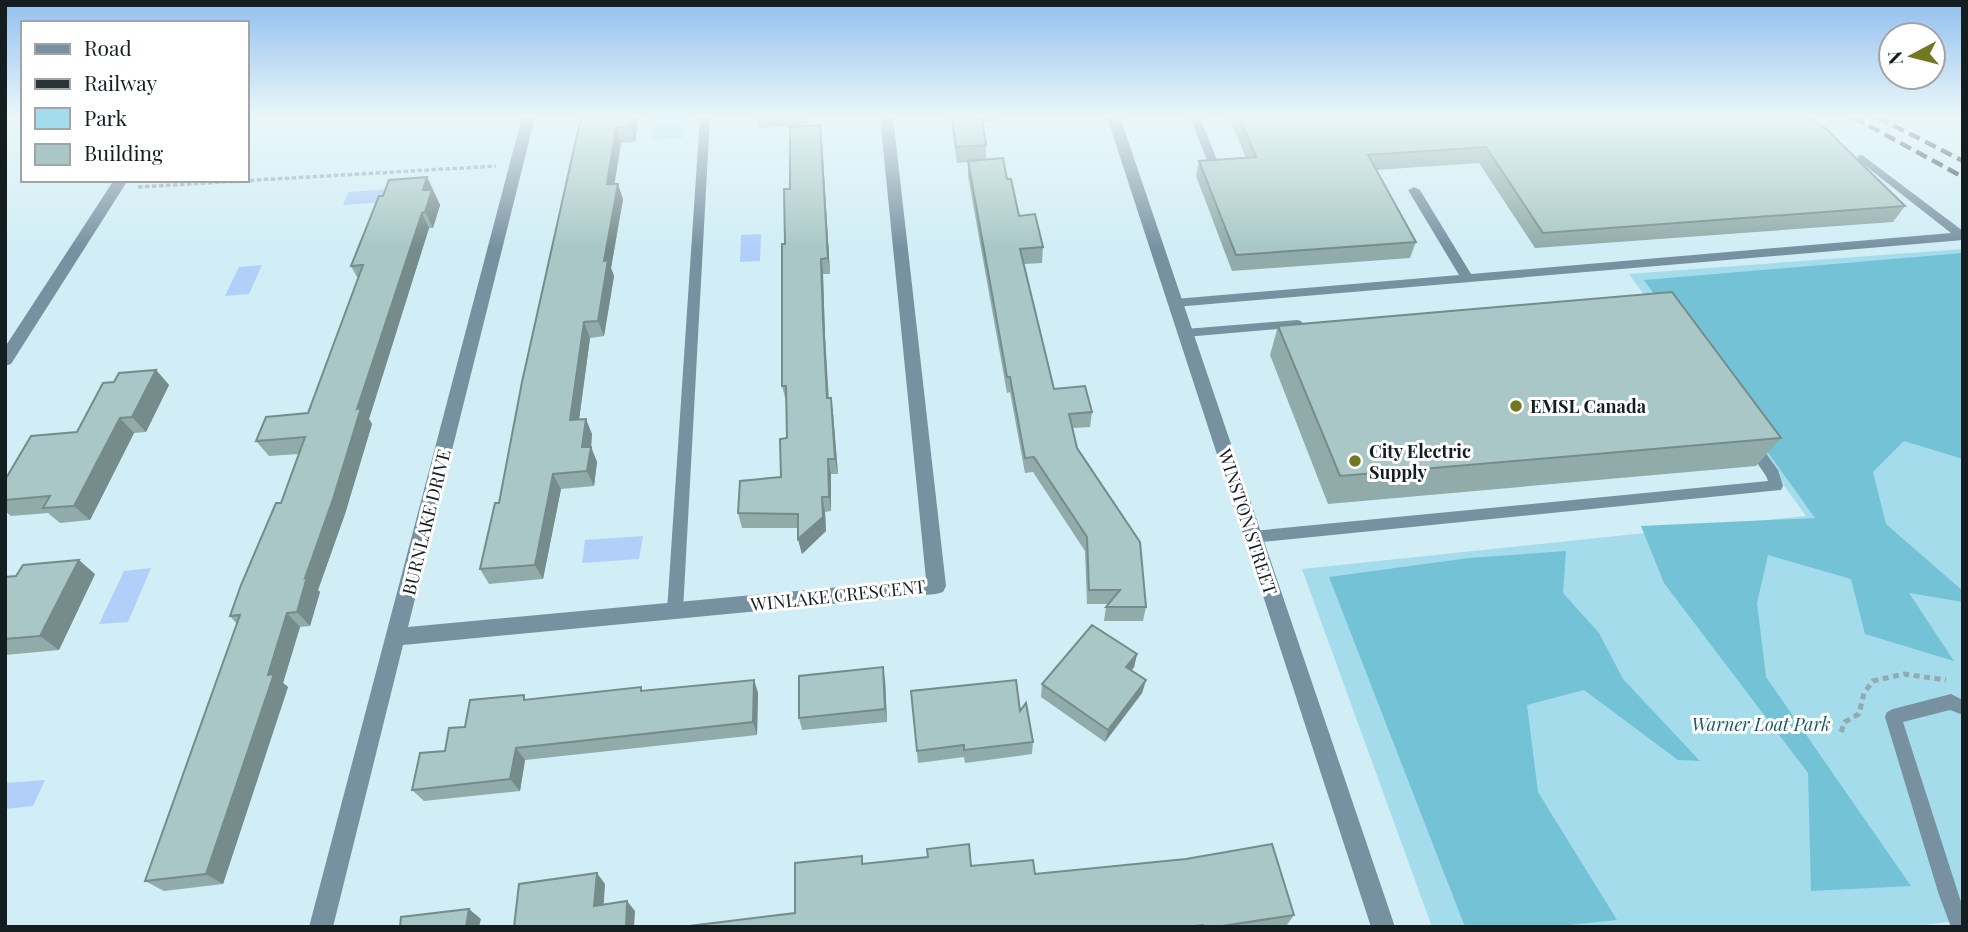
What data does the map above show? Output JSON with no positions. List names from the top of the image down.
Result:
{
  "streets": {
    "street": ["BURNLAKE DRIVE", "WINSTON STREET", "WINLAKE CRESCENT"]
  },
  "crossings": [
    ["BURNLAKE DRIVE", "WINLAKE CRESCENT"]
  ],
  "parks": ["Warner Loat Park"],
  "places": ["EMSL Canada", "City Electric Supply"],
  "legend": [
    "Road",
    "Railway",
    "Park",
    "Building"
  ],
  "north": "left"
}
